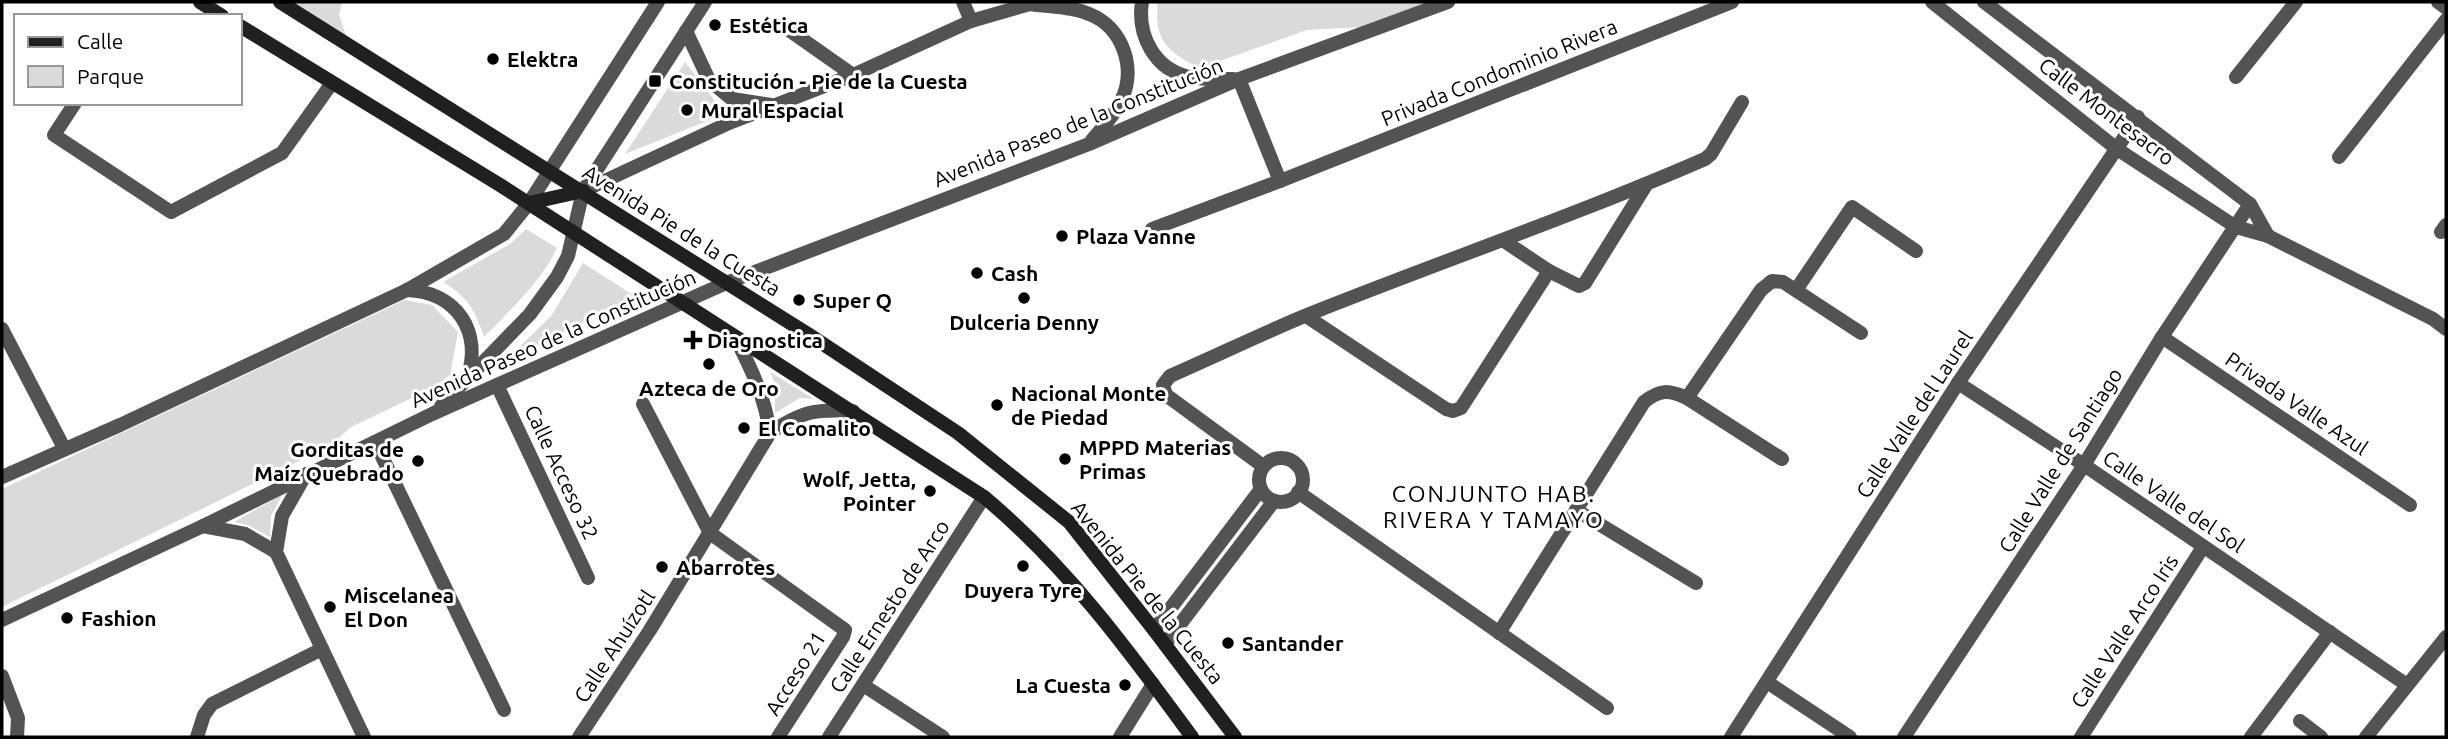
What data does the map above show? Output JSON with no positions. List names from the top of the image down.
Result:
{
  "streets": {
    "main road": ["Avenida Pie de la Cuesta"],
    "street": [
      "Privada Condominio Rivera",
      "Calle Montesacro",
      "Avenida Paseo de la Constitución",
      "Privada Valle Azul",
      "Calle Valle del Laurel",
      "Calle Valle de Santiago",
      "Calle Acceso 32",
      "Calle Valle del Sol",
      "Calle Ernesto de Arco",
      "Calle Valle Arco Iris",
      "Calle Ahuízotl",
      "Acceso 21"
    ]
  },
  "crossings": [
    ["Calle Montesacro", "Calle Valle del Laurel"],
    ["Calle Montesacro", "Calle Valle de Santiago"],
    ["Avenida Paseo de la Constitución", "Avenida Pie de la Cuesta"],
    ["Avenida Paseo de la Constitución", "Calle Acceso 32"],
    ["Privada Valle Azul", "Calle Valle de Santiago"],
    ["Calle Valle del Laurel", "Calle Valle del Sol"],
    ["Calle Valle de Santiago", "Calle Valle del Sol"],
    ["Calle Valle del Sol", "Calle Valle Arco Iris"],
    ["Calle Ahuízotl", "Acceso 21"]
  ],
  "districts": ["CONJUNTO HAB. RIVERA Y TAMAYO"],
  "places": {
    "other": [
      "Estética",
      "Elektra",
      "Mural Espacial",
      "Plaza Vanne",
      "Cash",
      "Dulceria Denny",
      "Super Q",
      "Azteca de Oro",
      "Nacional Monte de Piedad",
      "El Comalito",
      "MPPD Materias Primas",
      "Gorditas de Maíz Quebrado",
      "Wolf, Jetta, Pointer",
      "Duyera Tyre",
      "Abarrotes",
      "Miscelanea El Don",
      "Fashion",
      "Santander",
      "La Cuesta"
    ],
    "transit": ["Constitución - Pie de la Cuesta"],
    "health": ["Diagnostica"]
  },
  "legend": ["Calle", "Parque"]
}
